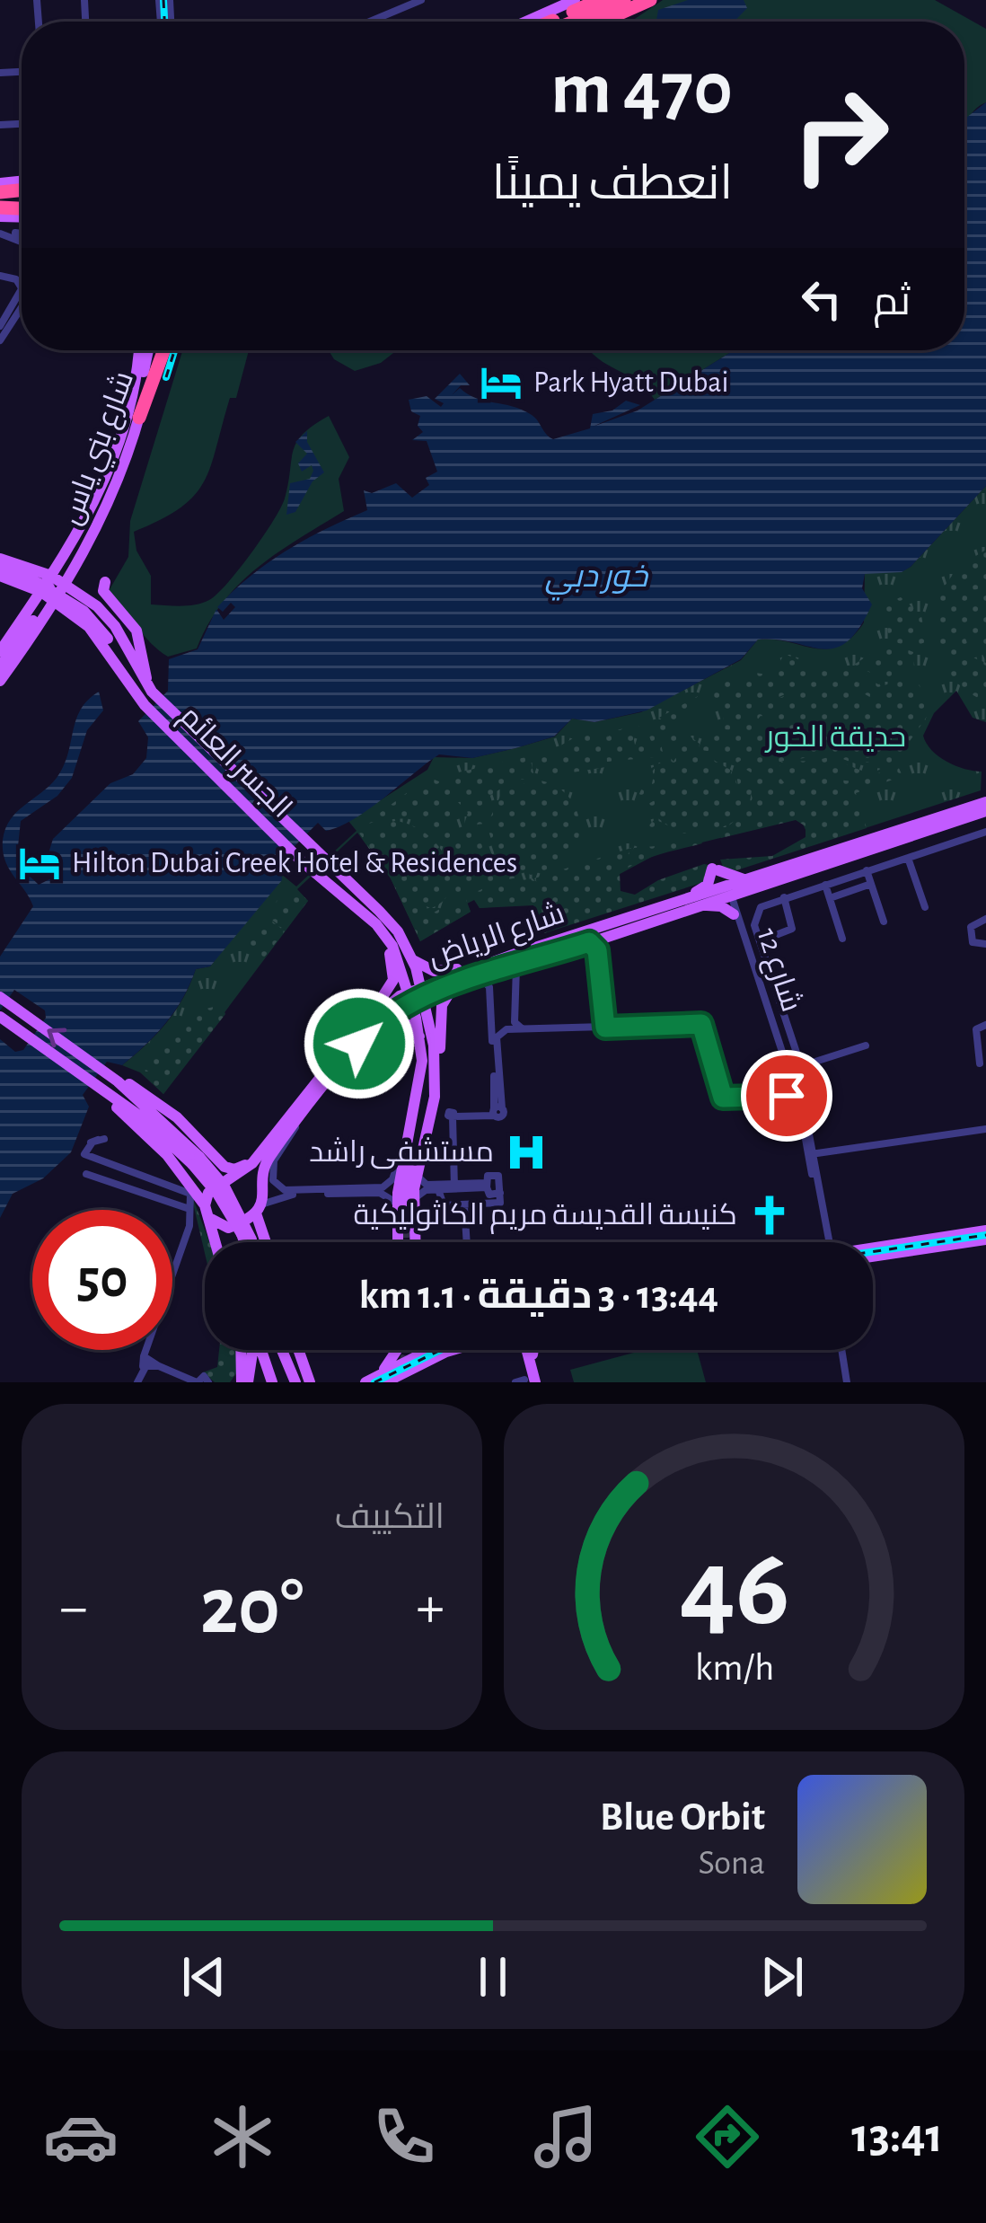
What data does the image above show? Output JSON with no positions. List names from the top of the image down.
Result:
{
  "streets": {
    "main road": ["شارع بني ياس", "الجسر العائم", "شارع الرياض"],
    "street": ["شارع 12"]
  },
  "crossings": [
    ["شارع بني ياس", "الجسر العائم"],
    ["الجسر العائم", "شارع الرياض"],
    ["شارع الرياض", "شارع 12"]
  ],
  "water": ["خور دبي"],
  "parks": ["حديقة الخور"],
  "places": {
    "hotel": ["Park Hyatt Dubai", "Hilton Dubai Creek Hotel & Residences"],
    "hospital": ["مستشفى راشد"],
    "church": ["كنيسة القديسة مريم الكاثوليكية"]
  },
  "page": {
    "turn": ["470 m", "انعطف يمينًا"],
    "then": "ثم",
    "limit": "50",
    "trip": "13:44 · 3 دقيقة · 1.1 km",
    "tile": "التكييف",
    "heat": ["−", "20°", "+"],
    "song": ["Blue Orbit", "Sona"],
    "tabs": "13:41",
    "gauge": ["46", "km/h"]
  }
}
